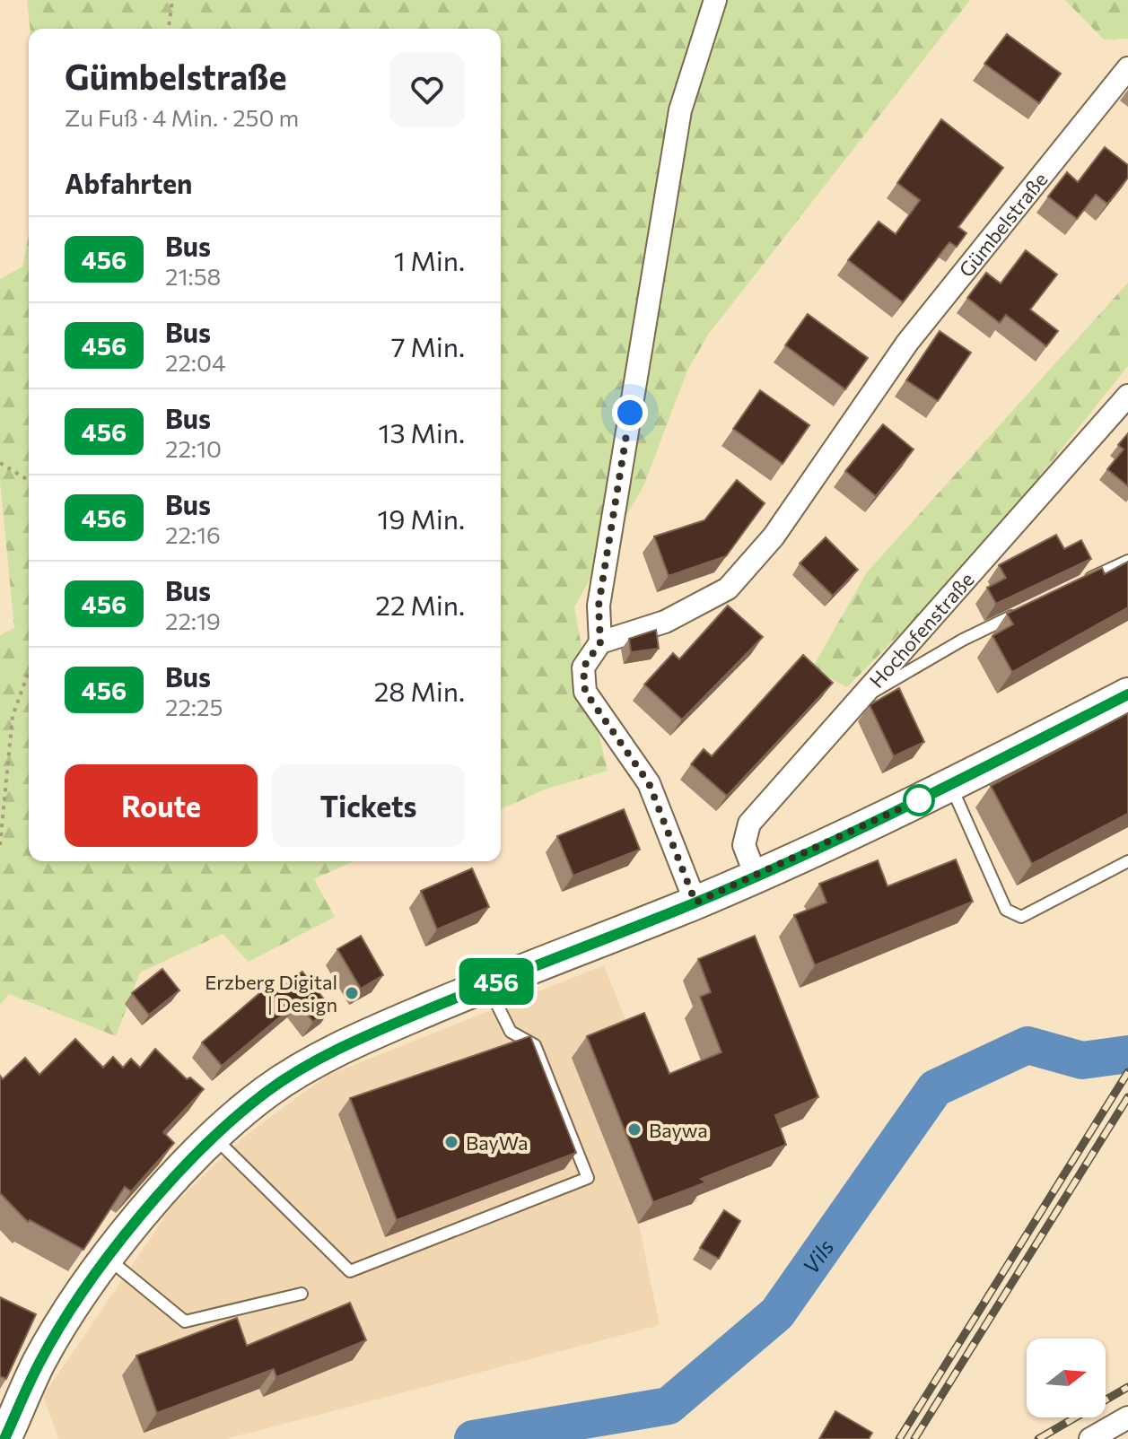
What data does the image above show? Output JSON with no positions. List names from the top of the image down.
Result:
{
  "streets": {
    "street": ["Gümbelstraße", "Hochofenstraße"]
  },
  "water": ["Vils"],
  "places": ["Erzberg Digital | Design", "Baywa", "BayWa"],
  "lines": ["bus line 456"],
  "north": "right",
  "page": {
    "on_map": "456",
    "heading": [
      ["Gümbelstraße", "Zu Fuß · 4 Min. · 250 m"],
      "Abfahrten"
    ],
    "list": [
      {
        "mark": "456",
        "name": "Bus",
        "note": "21:58",
        "value": "1 Min."
      },
      {
        "mark": "456",
        "name": "Bus",
        "note": "22:04",
        "value": "7 Min."
      },
      {
        "mark": "456",
        "name": "Bus",
        "note": "22:10",
        "value": "13 Min."
      },
      {
        "mark": "456",
        "name": "Bus",
        "note": "22:16",
        "value": "19 Min."
      },
      {
        "mark": "456",
        "name": "Bus",
        "note": "22:19",
        "value": "22 Min."
      },
      {
        "mark": "456",
        "name": "Bus",
        "note": "22:25",
        "value": "28 Min."
      }
    ],
    "buttons": ["Route", "Tickets"]
  }
}
